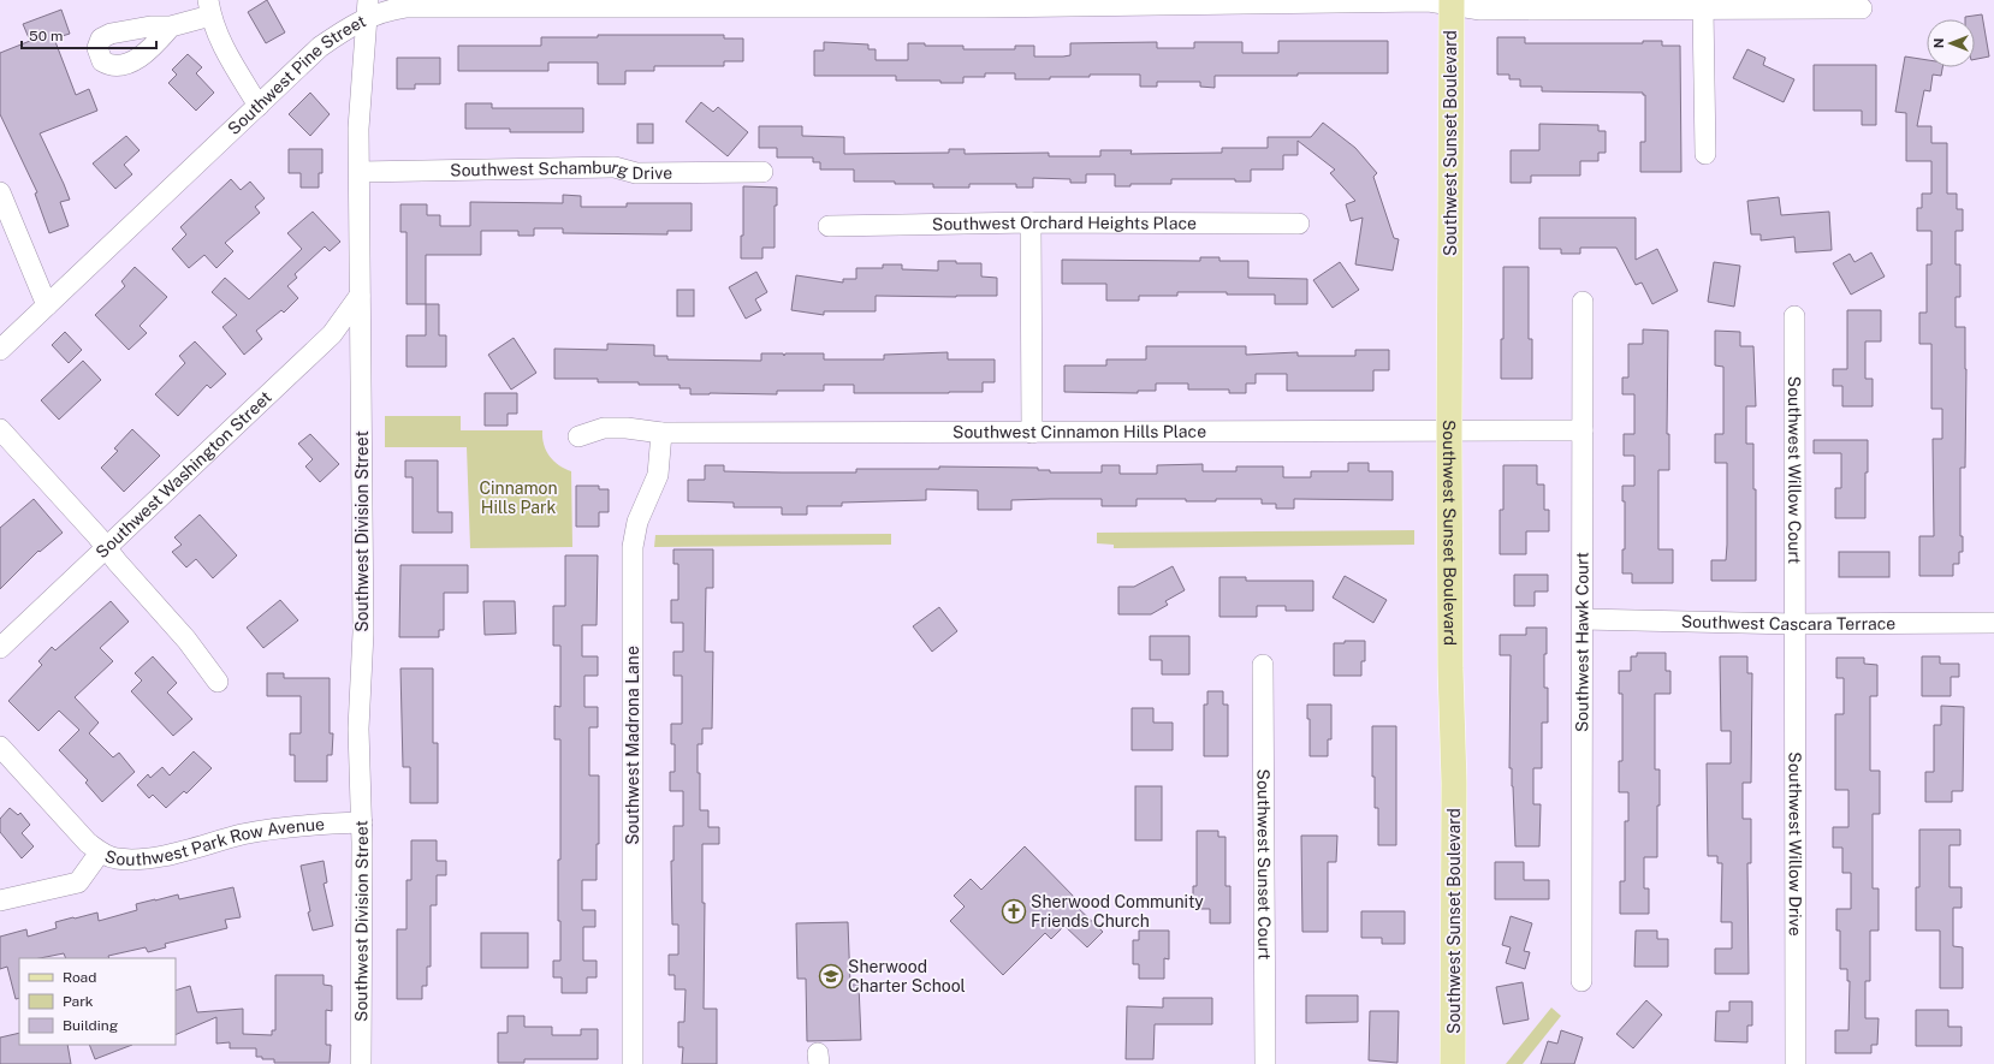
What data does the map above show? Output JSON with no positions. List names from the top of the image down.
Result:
{
  "streets": {
    "main road": ["Southwest Sunset Boulevard"],
    "street": [
      "Southwest Pine Street",
      "Southwest Schamburg Drive",
      "Southwest Orchard Heights Place",
      "Southwest Cinnamon Hills Place",
      "Southwest Willow Court",
      "Southwest Washington Street",
      "Southwest Division Street",
      "Southwest Cascara Terrace",
      "Southwest Hawk Court",
      "Southwest Madrona Lane",
      "Southwest Park Row Avenue",
      "Southwest Willow Drive",
      "Southwest Sunset Court"
    ]
  },
  "crossings": [
    ["Southwest Pine Street", "Southwest Sunset Boulevard"],
    ["Southwest Pine Street", "Southwest Division Street"],
    ["Southwest Sunset Boulevard", "Southwest Cinnamon Hills Place"],
    ["Southwest Schamburg Drive", "Southwest Division Street"],
    ["Southwest Cinnamon Hills Place", "Southwest Hawk Court"],
    ["Southwest Cinnamon Hills Place", "Southwest Madrona Lane"],
    ["Southwest Willow Court", "Southwest Cascara Terrace"],
    ["Southwest Willow Court", "Southwest Willow Drive"],
    ["Southwest Washington Street", "Southwest Division Street"],
    ["Southwest Division Street", "Southwest Park Row Avenue"],
    ["Southwest Cascara Terrace", "Southwest Hawk Court"],
    ["Southwest Cascara Terrace", "Southwest Willow Drive"]
  ],
  "parks": ["Cinnamon Hills Park"],
  "places": {
    "church": ["Sherwood Community Friends Church"],
    "school or university": ["Sherwood Charter School"]
  },
  "legend": ["Road", "Park", "Building"],
  "scale_bar": "50 m",
  "north": "left"
}
